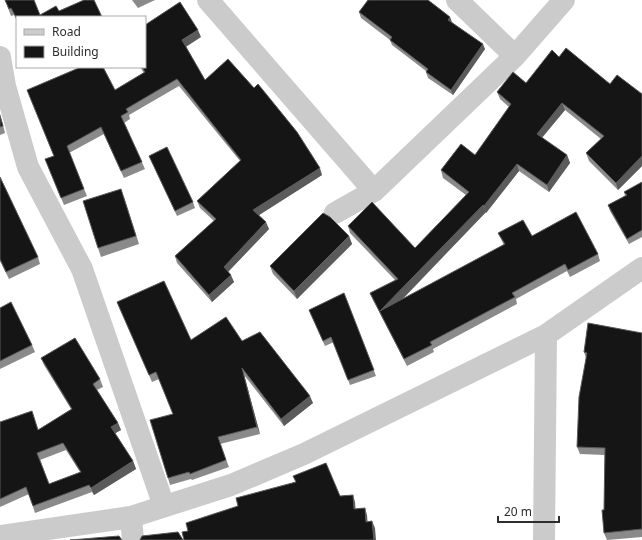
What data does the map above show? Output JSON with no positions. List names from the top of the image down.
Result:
{
  "legend": ["Road", "Building"],
  "scale_bar": "20 m"
}
